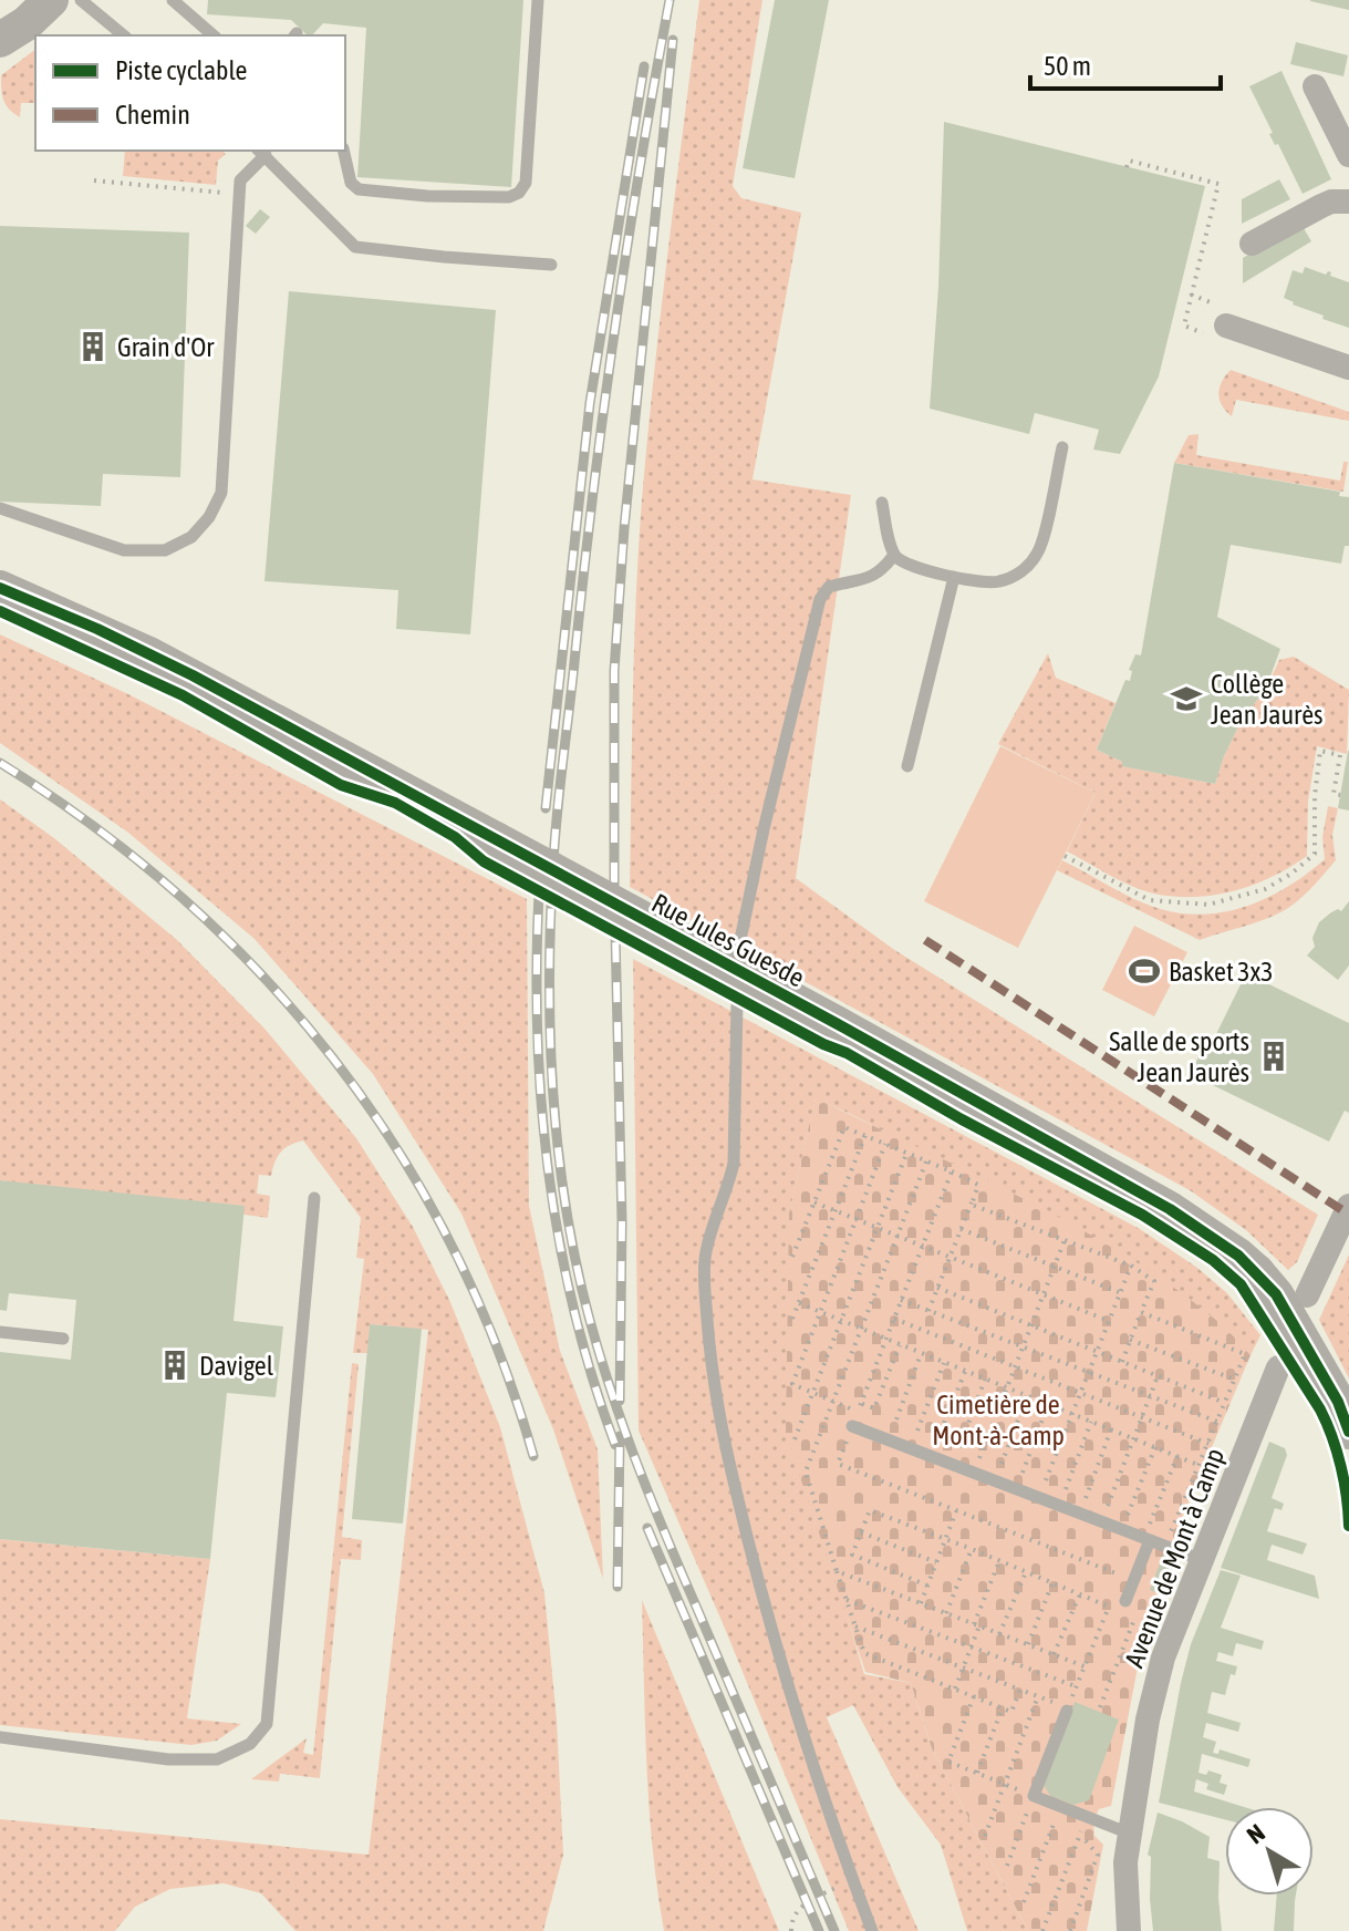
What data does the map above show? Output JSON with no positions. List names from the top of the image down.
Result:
{
  "streets": {
    "street": ["Rue Jules Guesde", "Avenue de Mont à Camp"]
  },
  "parks": ["Cimetière de Mont-à-Camp"],
  "places": {
    "building": ["Grain d'Or", "Salle de sports Jean Jaurès", "Davigel"],
    "school or university": ["Collège Jean Jaurès"],
    "sports": ["Basket 3x3"]
  },
  "legend": ["Piste cyclable", "Chemin"],
  "scale_bar": "50 m",
  "north": "top left"
}
